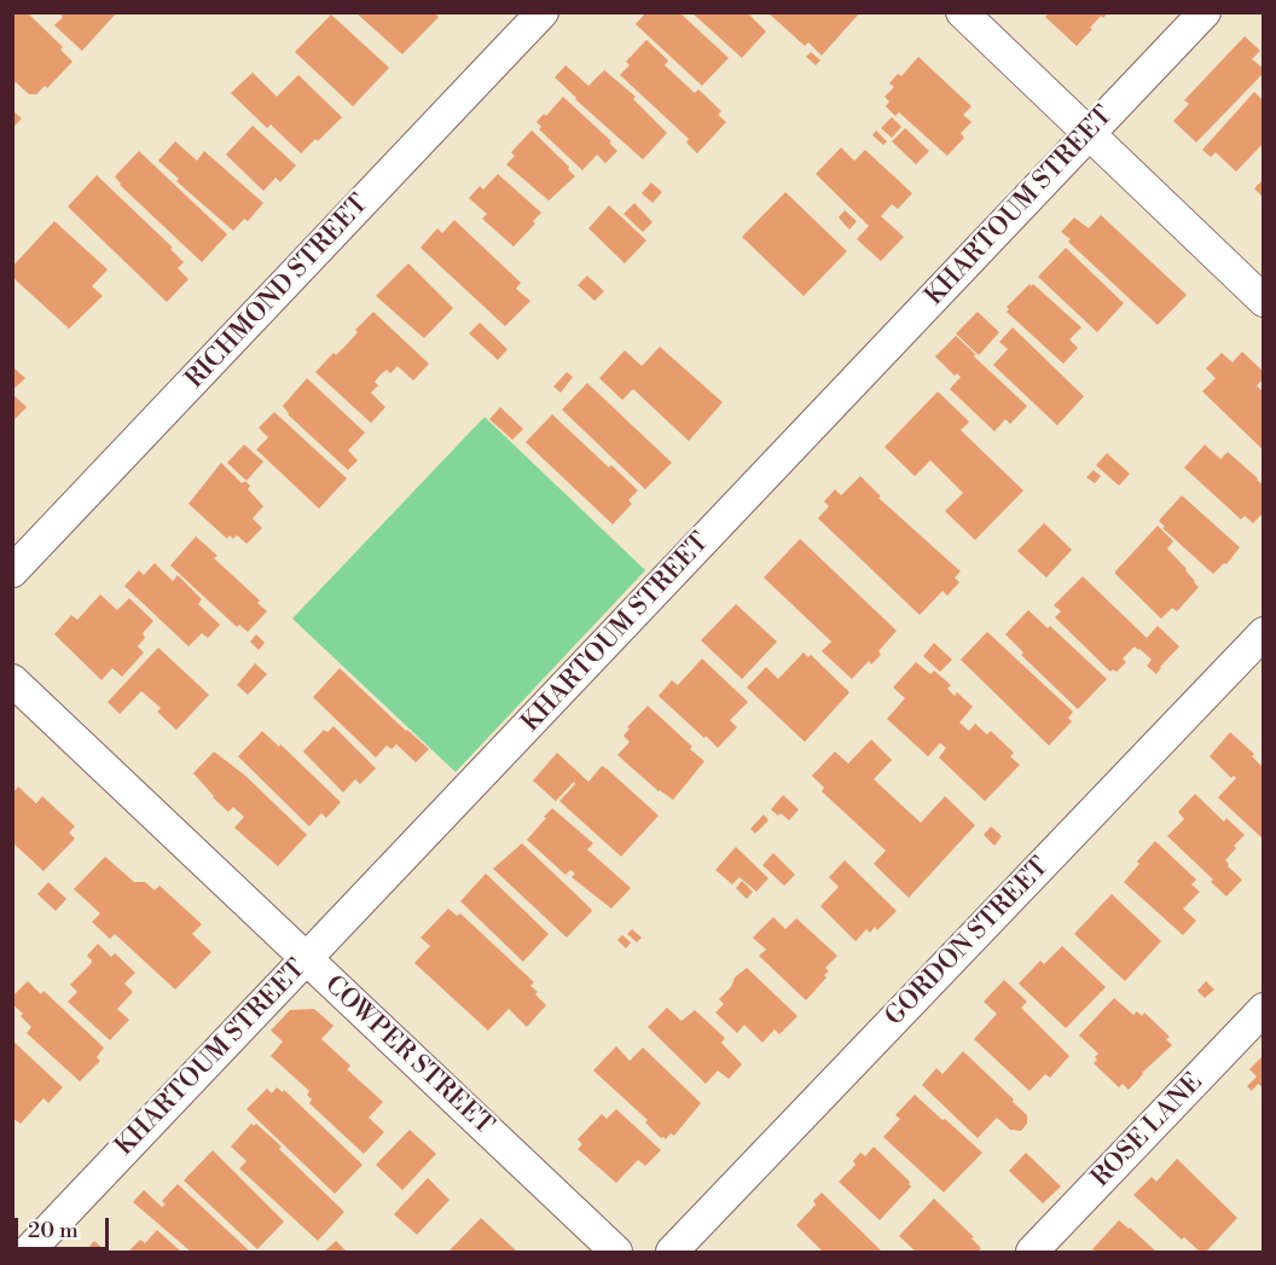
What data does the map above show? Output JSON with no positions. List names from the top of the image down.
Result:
{
  "streets": {
    "street": [
      "KHARTOUM STREET",
      "RICHMOND STREET",
      "GORDON STREET",
      "COWPER STREET",
      "ROSE LANE"
    ]
  },
  "crossings": [
    ["KHARTOUM STREET", "COWPER STREET"]
  ],
  "scale_bar": "20 m"
}
